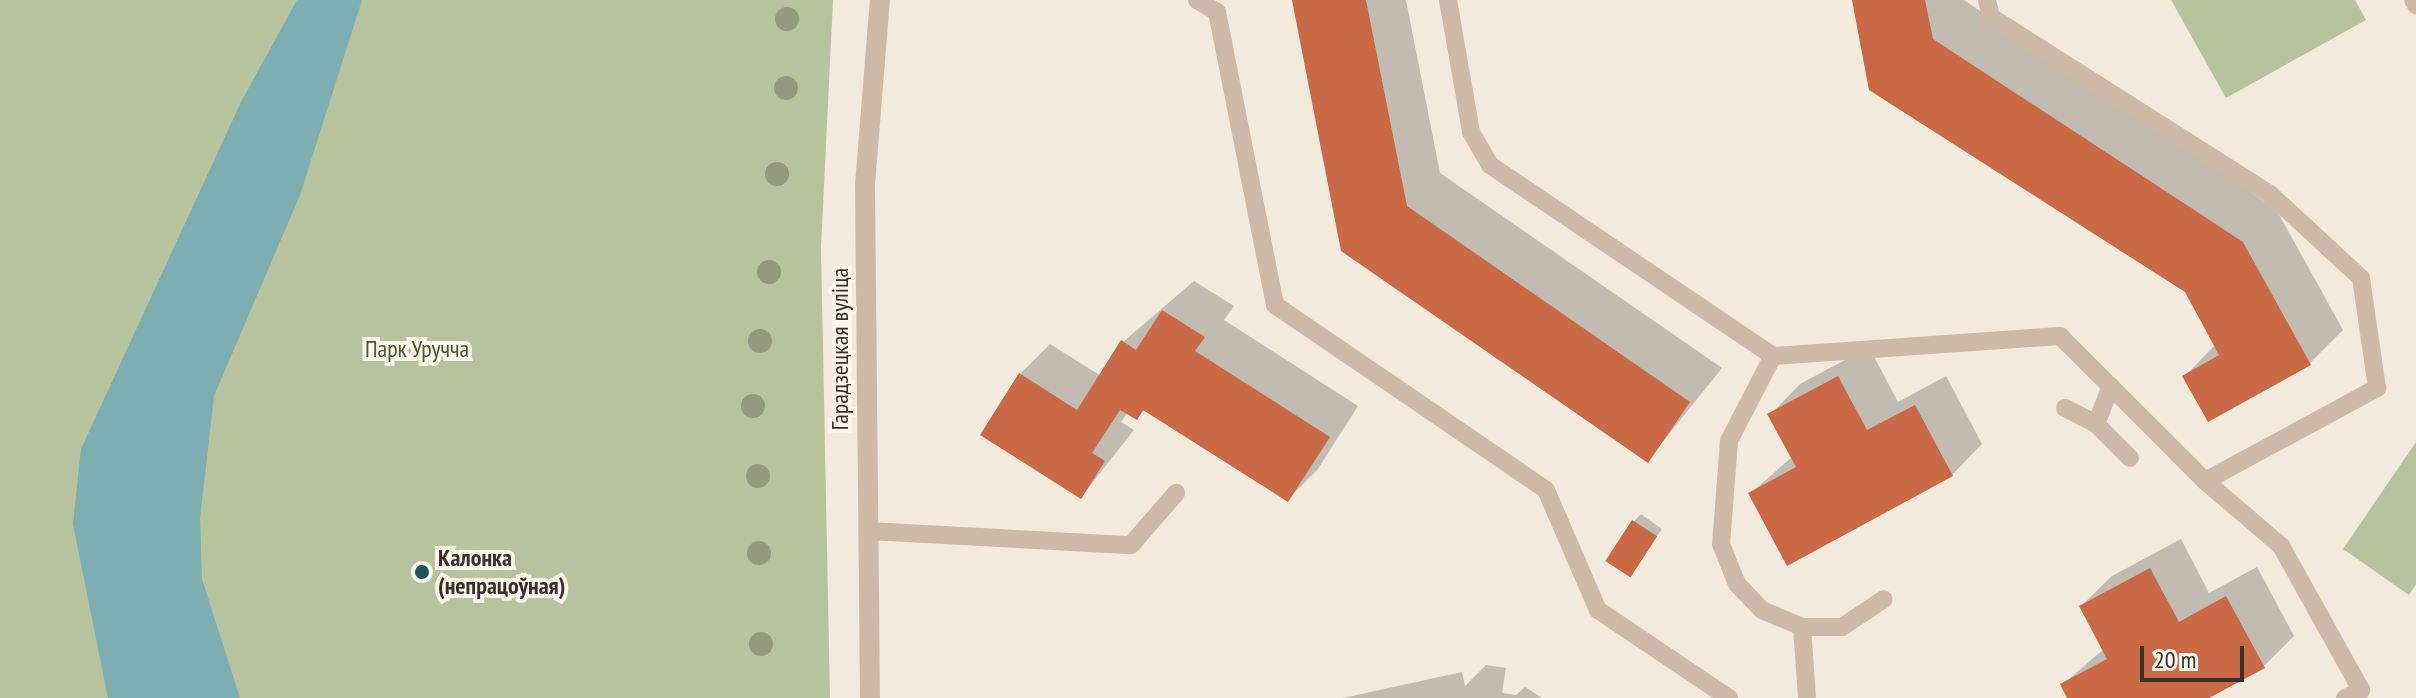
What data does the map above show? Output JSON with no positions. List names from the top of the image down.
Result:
{
  "streets": {
    "street": ["Гарадзецкая вуліца"]
  },
  "parks": ["Парк Уручча"],
  "places": ["Калонка (непрацоўная)"],
  "scale_bar": "20 m"
}
